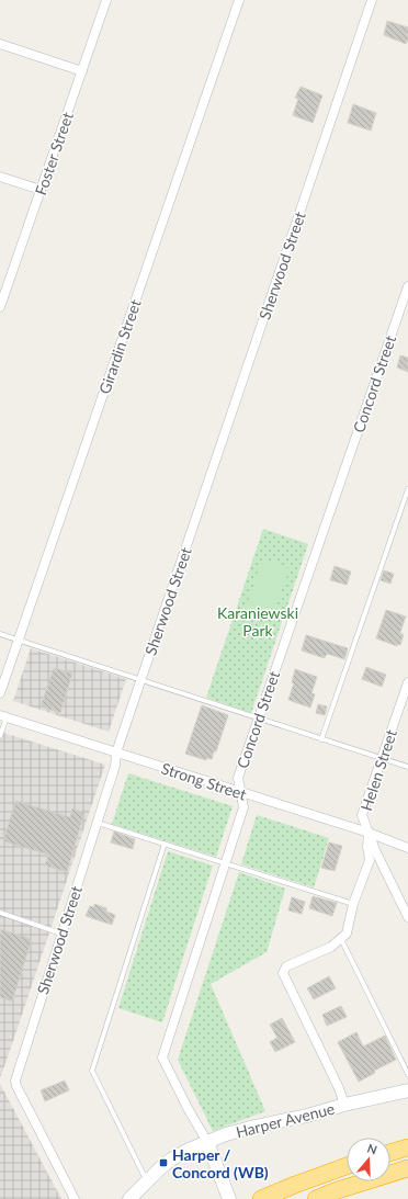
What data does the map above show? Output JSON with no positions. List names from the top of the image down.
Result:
{
  "streets": {
    "street": [
      "Foster Street",
      "Sherwood Street",
      "Girardin Street",
      "Concord Street",
      "Helen Street",
      "Strong Street",
      "Harper Avenue"
    ]
  },
  "crossings": [
    ["Sherwood Street", "Strong Street"],
    ["Concord Street", "Strong Street"],
    ["Concord Street", "Harper Avenue"],
    ["Helen Street", "Strong Street"]
  ],
  "parks": ["Karaniewski Park"],
  "places": {
    "transit": ["Harper / Concord (WB)"]
  },
  "north": "top"
}
